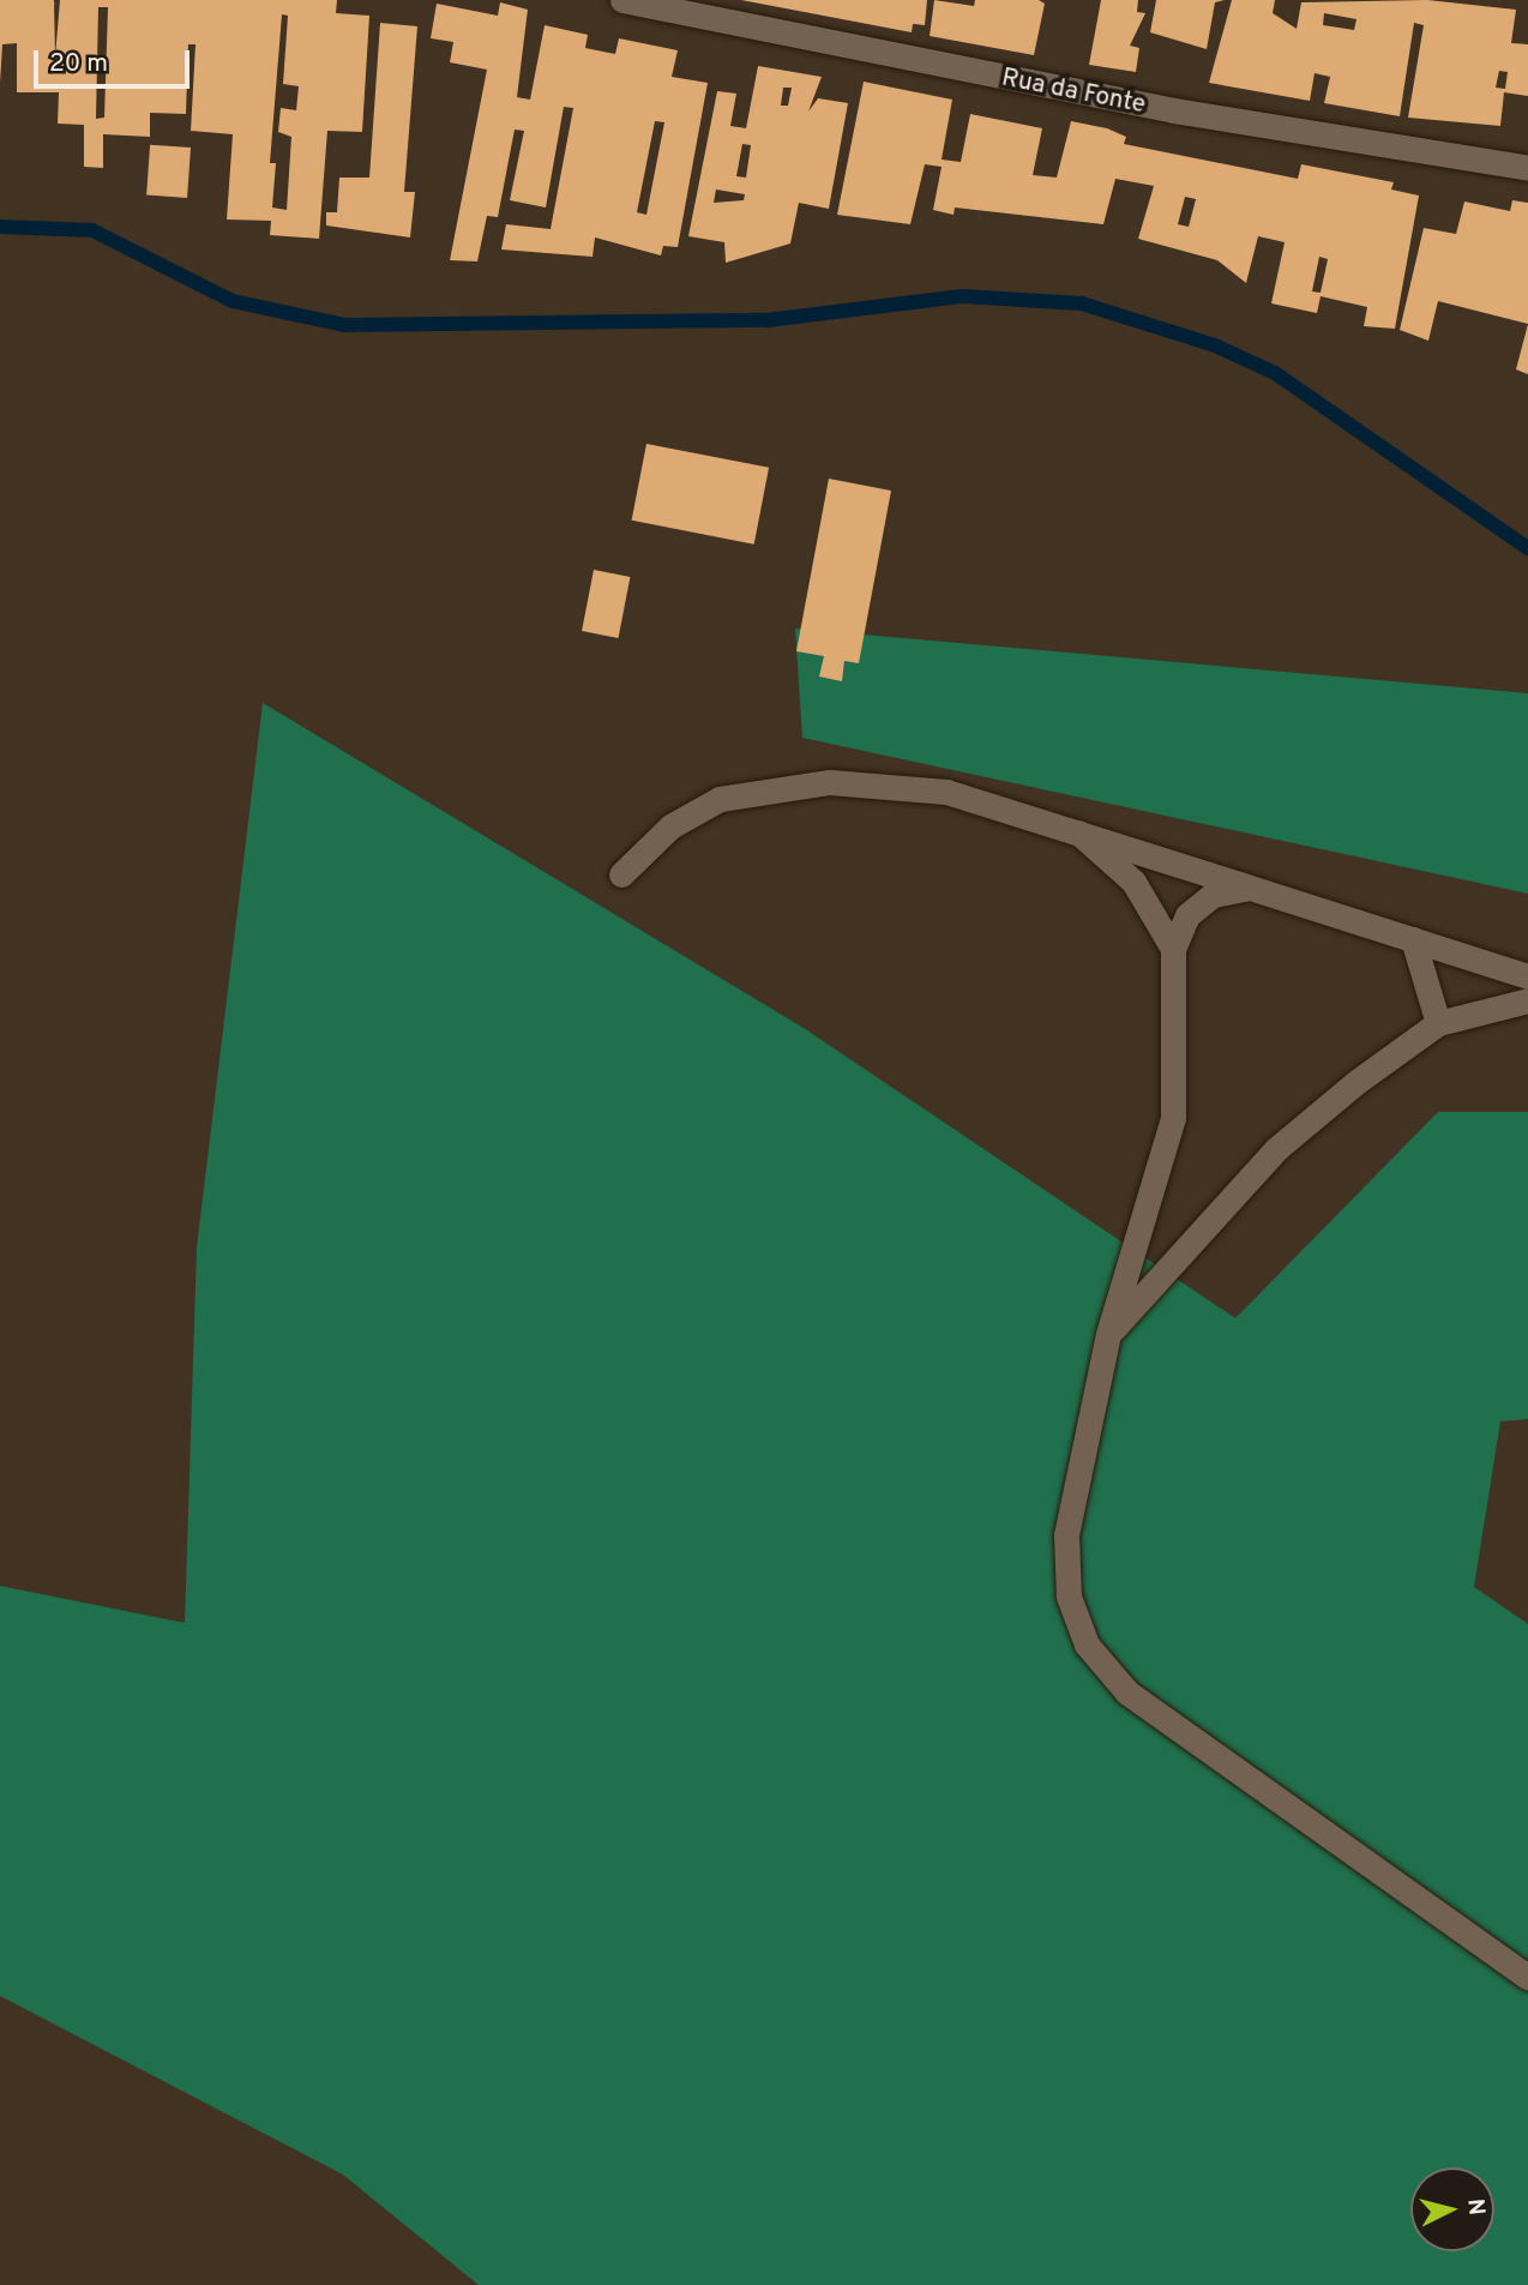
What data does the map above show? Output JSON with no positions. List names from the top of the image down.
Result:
{
  "streets": {
    "street": ["Rua da Fonte"]
  },
  "scale_bar": "20 m",
  "north": "right"
}
